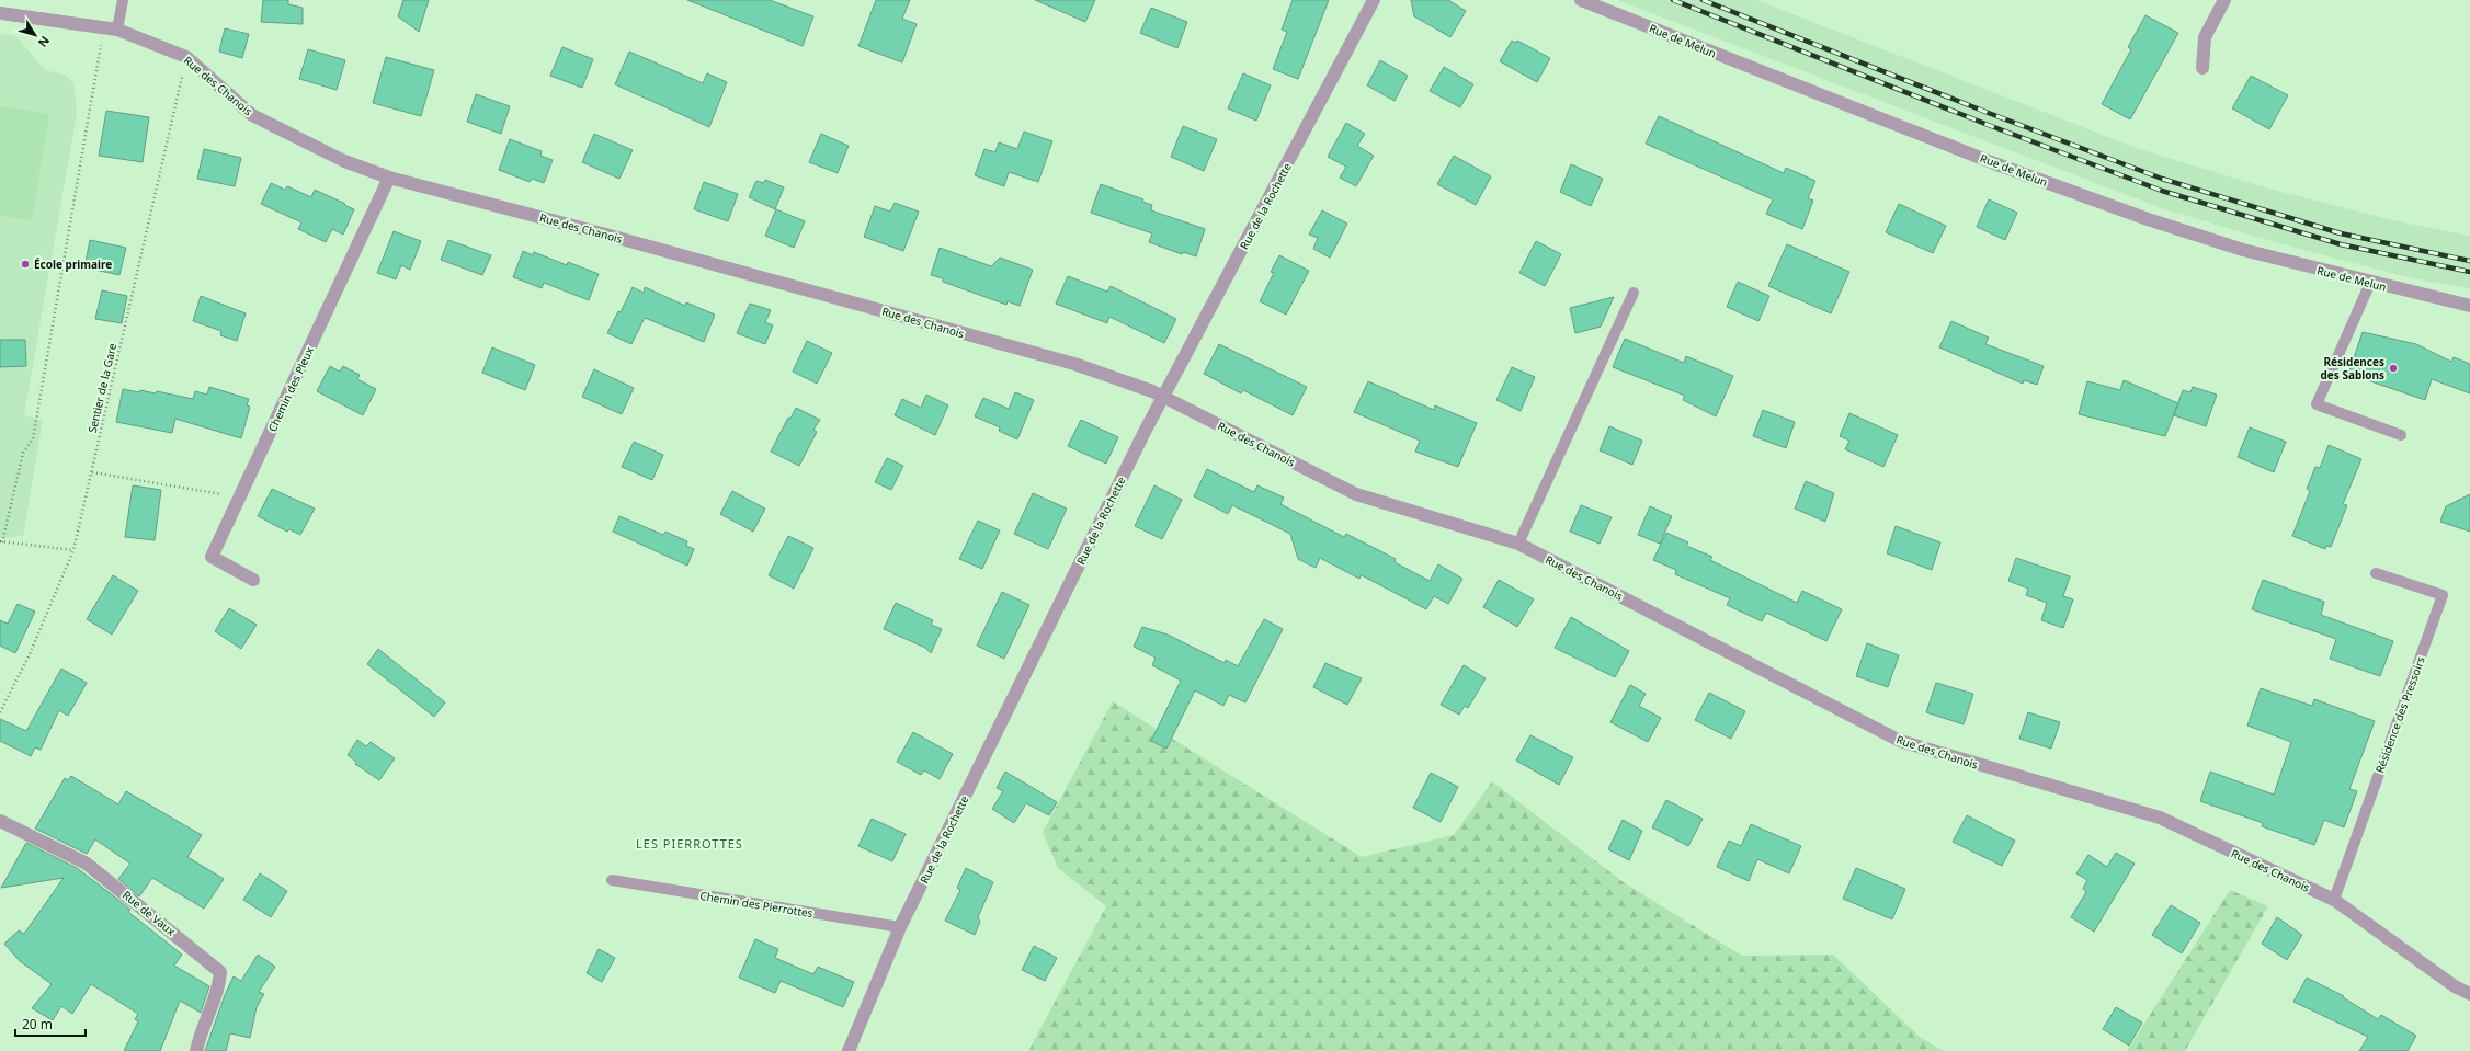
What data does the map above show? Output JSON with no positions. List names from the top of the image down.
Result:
{
  "streets": {
    "street": [
      "Rue de Melun",
      "Rue des Chanois",
      "Rue de la Rochette",
      "Chemin des Pleux",
      "Rue de Vaux"
    ],
    "lane": ["Résidence des Pressoirs", "Chemin des Pierrottes"],
    "path": ["Sentier de la Gare"]
  },
  "crossings": [
    ["Rue des Chanois", "Rue de la Rochette"],
    ["Rue des Chanois", "Sentier de la Gare"],
    ["Rue des Chanois", "Chemin des Pleux"],
    ["Rue des Chanois", "Résidence des Pressoirs"],
    ["Rue de la Rochette", "Chemin des Pierrottes"]
  ],
  "districts": ["LES PIERROTTES"],
  "places": ["École primaire", "Résidences des Sablons"],
  "scale_bar": "20 m",
  "north": "bottom right"
}
